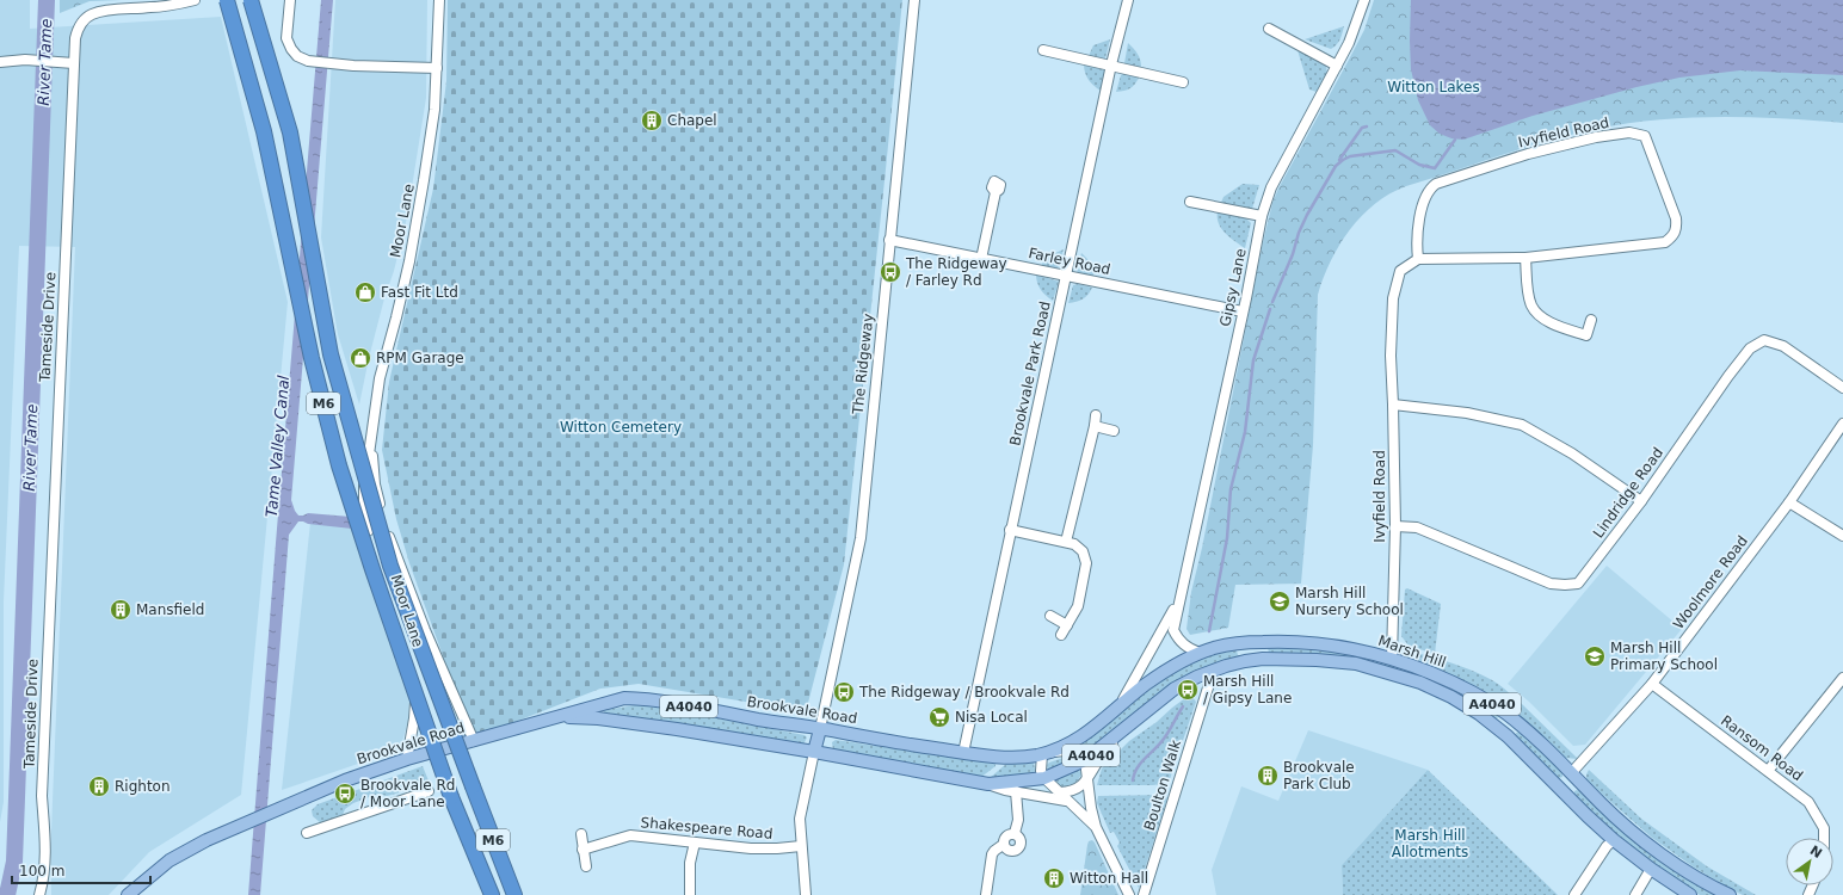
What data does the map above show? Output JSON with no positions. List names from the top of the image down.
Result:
{
  "streets": {
    "highway": ["M6"],
    "main road": ["Marsh Hill", "A4040", "Brookvale Road"],
    "street": [
      "Ivyfield Road",
      "Moor Lane",
      "Farley Road",
      "Gipsy Lane",
      "Tameside Drive",
      "The Ridgeway",
      "Brookvale Park Road",
      "Lindridge Road",
      "Woolmore Road",
      "Ransom Road",
      "Boulton Walk",
      "Shakespeare Road"
    ]
  },
  "crossings": [
    ["Ivyfield Road", "Lindridge Road"],
    ["Ivyfield Road", "Marsh Hill"],
    ["Moor Lane", "Brookvale Road"],
    ["Farley Road", "Gipsy Lane"],
    ["Farley Road", "The Ridgeway"],
    ["Farley Road", "Brookvale Park Road"],
    ["Gipsy Lane", "Marsh Hill"],
    ["The Ridgeway", "Brookvale Road"],
    ["Brookvale Park Road", "Brookvale Road"],
    ["Woolmore Road", "Marsh Hill"],
    ["Woolmore Road", "Ransom Road"],
    ["Marsh Hill", "Brookvale Road"]
  ],
  "water": ["River Tame", "Tame Valley Canal"],
  "parks": ["Witton Lakes", "Witton Cemetery", "Marsh Hill Allotments"],
  "places": {
    "building": [
      "Chapel",
      "Mansfield",
      "Brookvale Park Club",
      "Righton",
      "Witton Hall"
    ],
    "bus stop": [
      "The Ridgeway / Farley Rd",
      "Marsh Hill / Gipsy Lane",
      "The Ridgeway / Brookvale Rd",
      "Brookvale Rd / Moor Lane"
    ],
    "shop": ["Fast Fit Ltd", "RPM Garage"],
    "school or university": ["Marsh Hill Nursery School", "Marsh Hill Primary School"],
    "supermarket": ["Nisa Local"]
  },
  "scale_bar": "100 m",
  "north": "top right"
}
